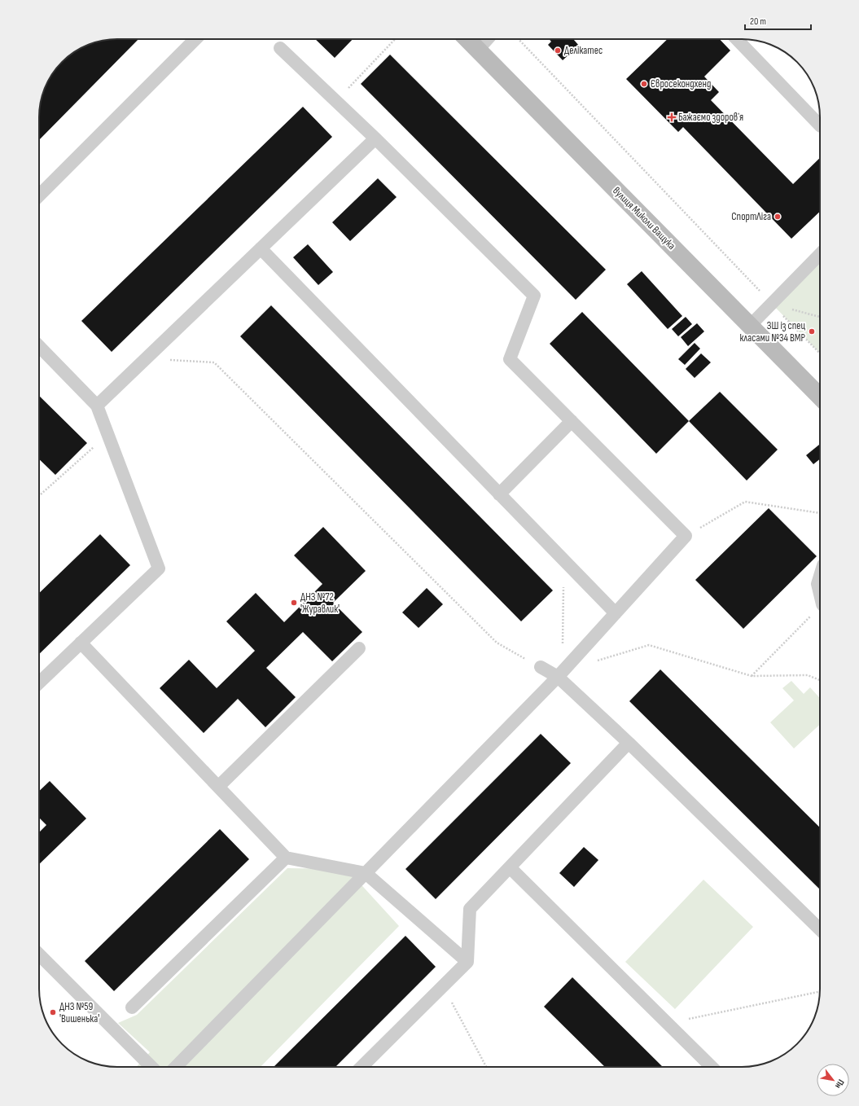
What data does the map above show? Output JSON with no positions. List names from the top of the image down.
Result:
{
  "streets": {
    "street": ["вулиця Миколи Ващука"]
  },
  "places": {
    "other": [
      "Делікатес",
      "Євросекондхенд",
      "СпортЛіга",
      "ЗШ із спец класами №34 ВМР",
      "ДНЗ №72 'Журавлик'",
      "ДНЗ №59 'Вишенька'"
    ],
    "health": ["Бажаємо здоровʼя"]
  },
  "scale_bar": "20 m",
  "north": "bottom right"
}
